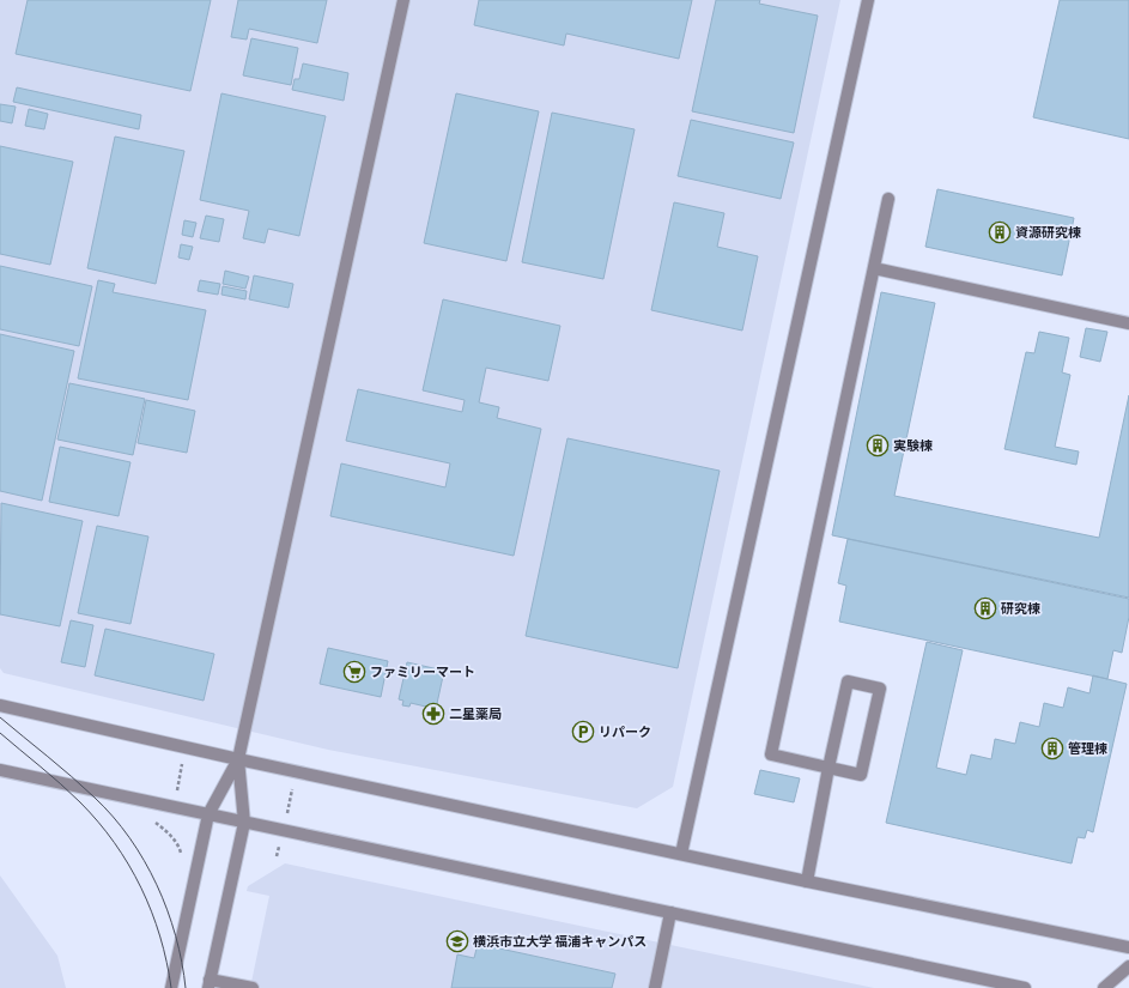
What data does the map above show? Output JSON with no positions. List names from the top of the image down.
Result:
{
  "places": {
    "building": [
      "資源研究棟",
      "実験棟",
      "研究棟",
      "管理棟"
    ],
    "supermarket": ["ファミリーマート"],
    "pharmacy": ["二星薬局"],
    "parking": ["リパーク"],
    "school or university": ["横浜市立大学 福浦キャンパス"]
  }
}
